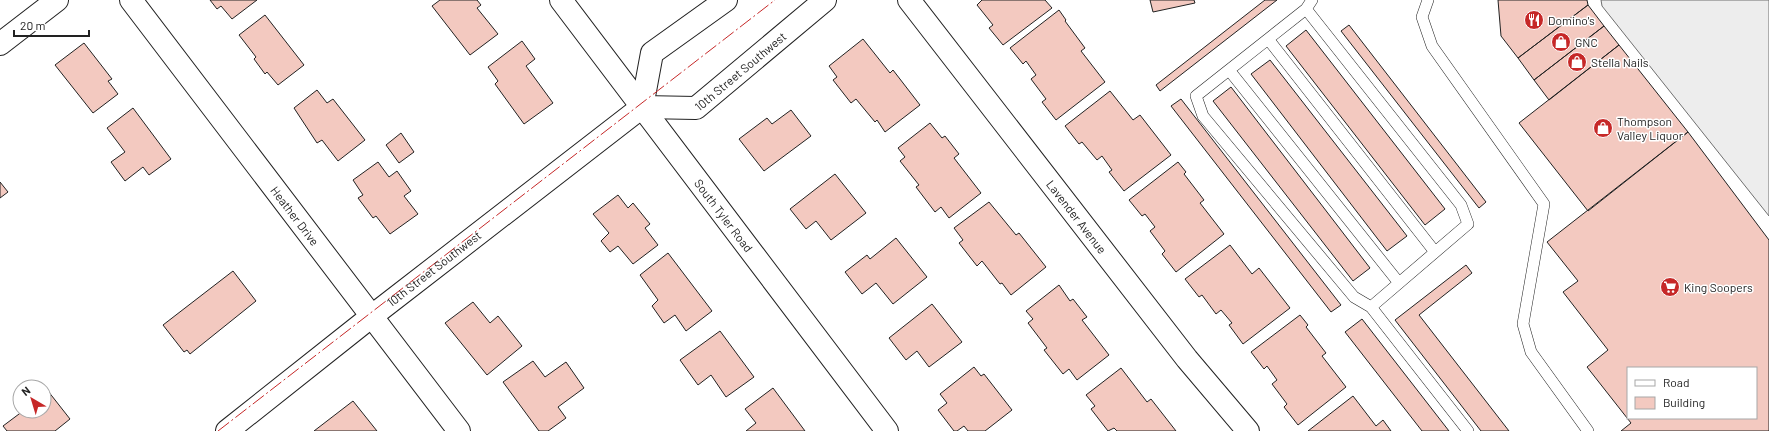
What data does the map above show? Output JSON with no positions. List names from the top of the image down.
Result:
{
  "streets": {
    "street": [
      "10th Street Southwest",
      "South Tyler Road",
      "Heather Drive",
      "Lavender Avenue"
    ]
  },
  "crossings": [
    ["10th Street Southwest", "South Tyler Road"],
    ["10th Street Southwest", "Heather Drive"]
  ],
  "places": {
    "restaurant": ["Domino's"],
    "shop": ["GNC", "Stella Nails", "Thompson Valley Liquor"],
    "supermarket": ["King Soopers"]
  },
  "legend": ["Road", "Building"],
  "scale_bar": "20 m",
  "north": "top left"
}
